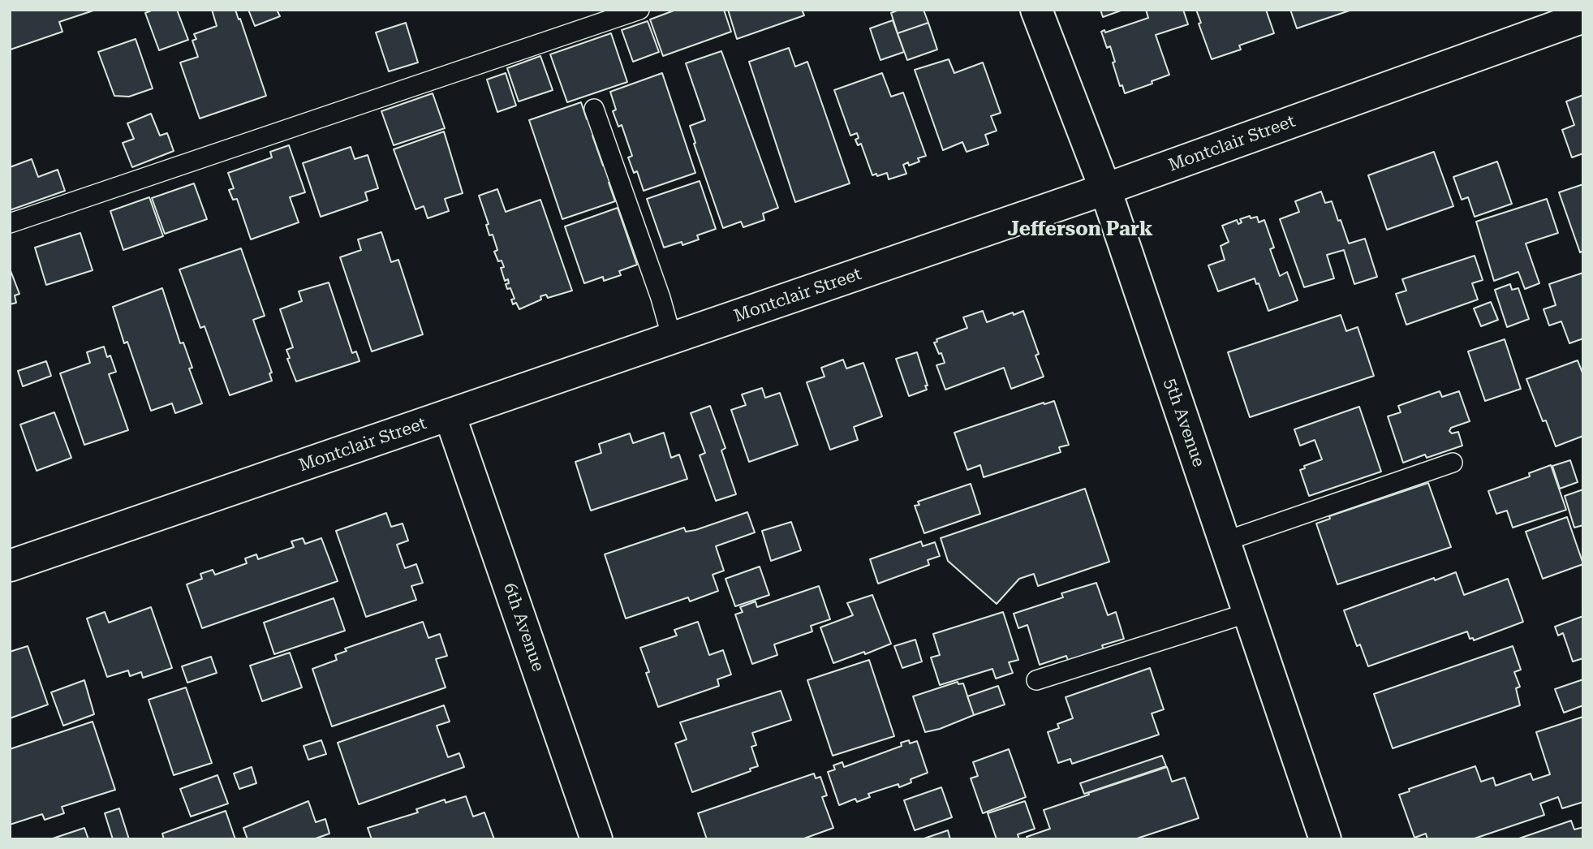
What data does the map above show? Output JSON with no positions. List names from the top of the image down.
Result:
{
  "streets": {
    "street": ["Montclair Street", "5th Avenue", "6th Avenue"]
  },
  "crossings": [
    ["Montclair Street", "5th Avenue"],
    ["Montclair Street", "6th Avenue"]
  ],
  "districts": ["Jefferson Park"]
}
